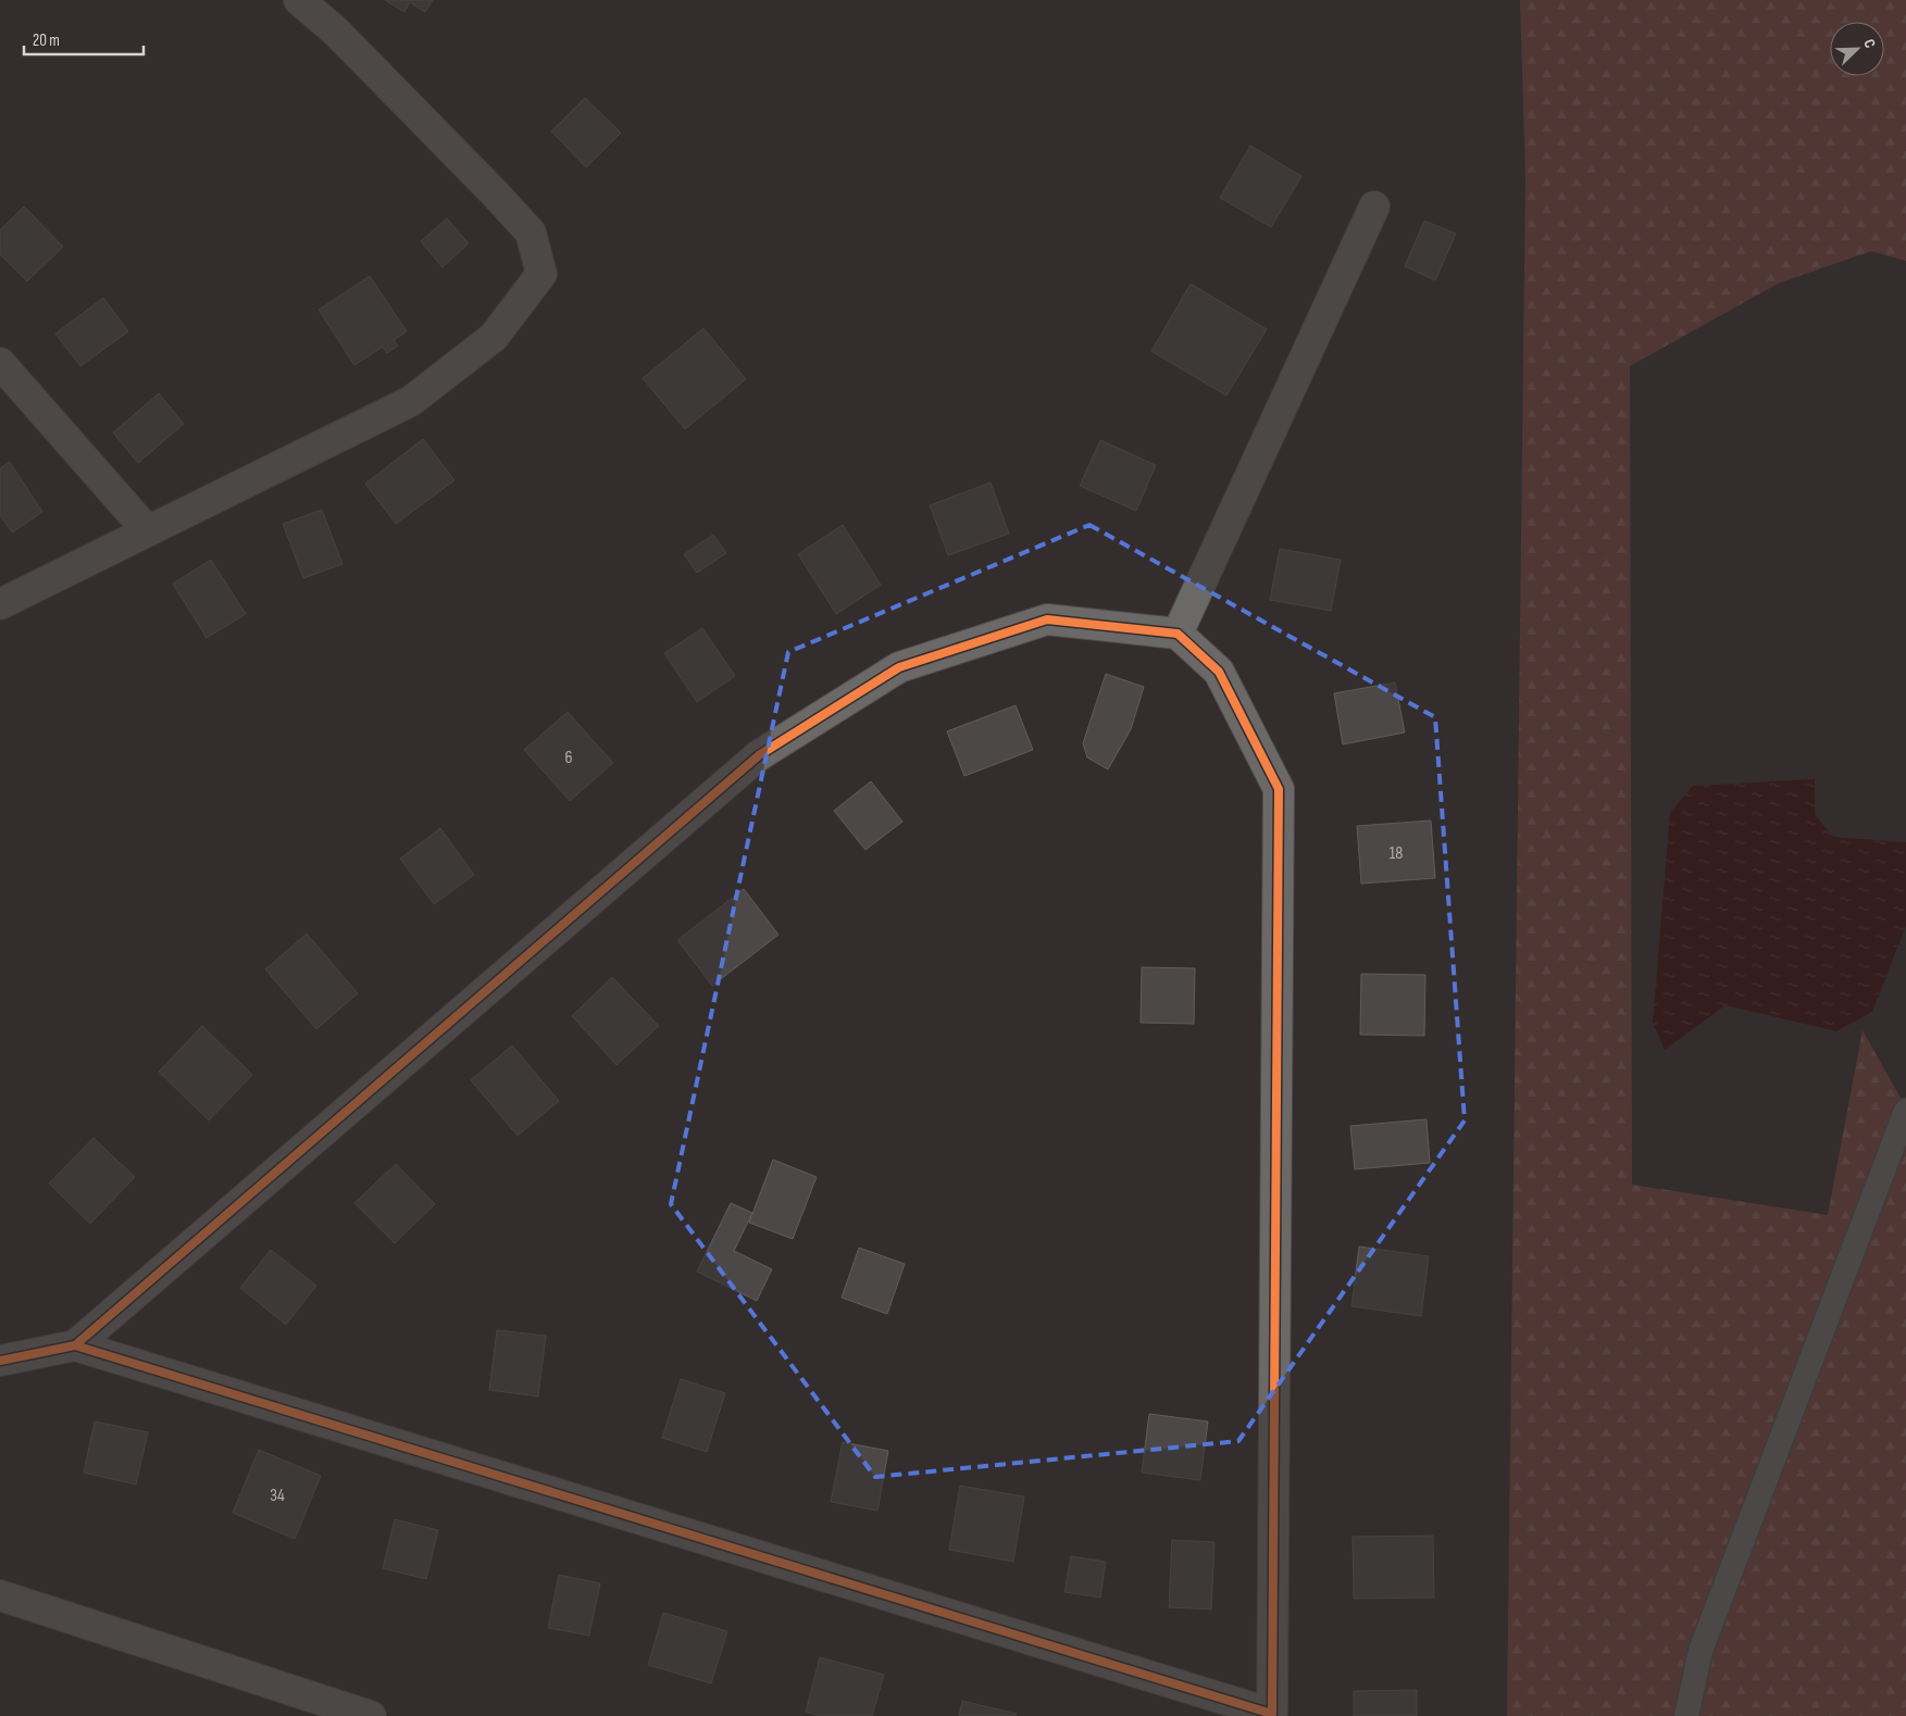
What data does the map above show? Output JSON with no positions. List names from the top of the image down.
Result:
{
  "house_numbers": ["6", "18", "34"],
  "scale_bar": "20 m",
  "north": "top right"
}
